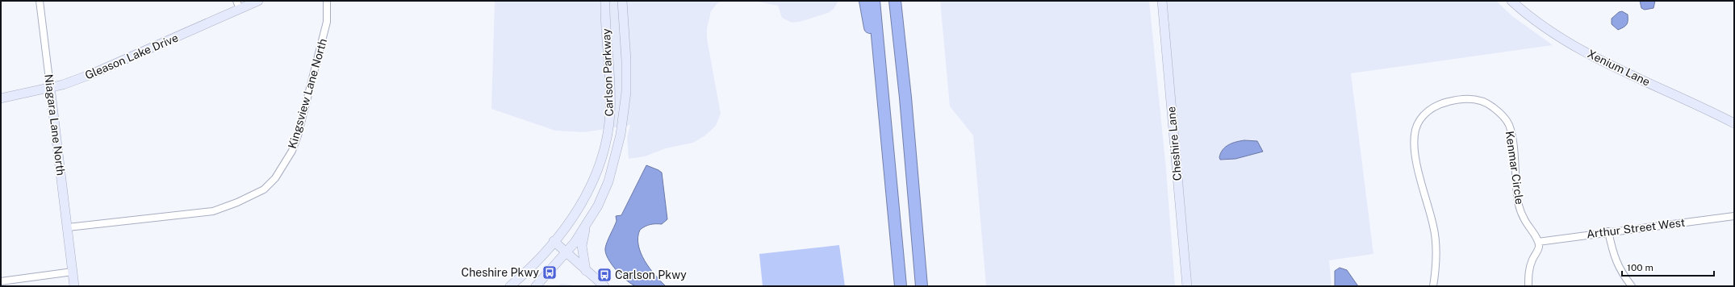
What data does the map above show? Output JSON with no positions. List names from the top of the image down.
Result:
{
  "streets": {
    "main road": [
      "Gleason Lake Drive",
      "Xenium Lane",
      "Carlson Parkway",
      "Niagara Lane North",
      "Cheshire Lane"
    ],
    "street": ["Kingsview Lane North", "Kenmar Circle", "Arthur Street West"]
  },
  "crossings": [
    ["Gleason Lake Drive", "Niagara Lane North"],
    ["Kingsview Lane North", "Niagara Lane North"],
    ["Kenmar Circle", "Arthur Street West"]
  ],
  "places": {
    "bus stop": ["Cheshire Pkwy", "Carlson Pkwy"]
  },
  "scale_bar": "100 m"
}
